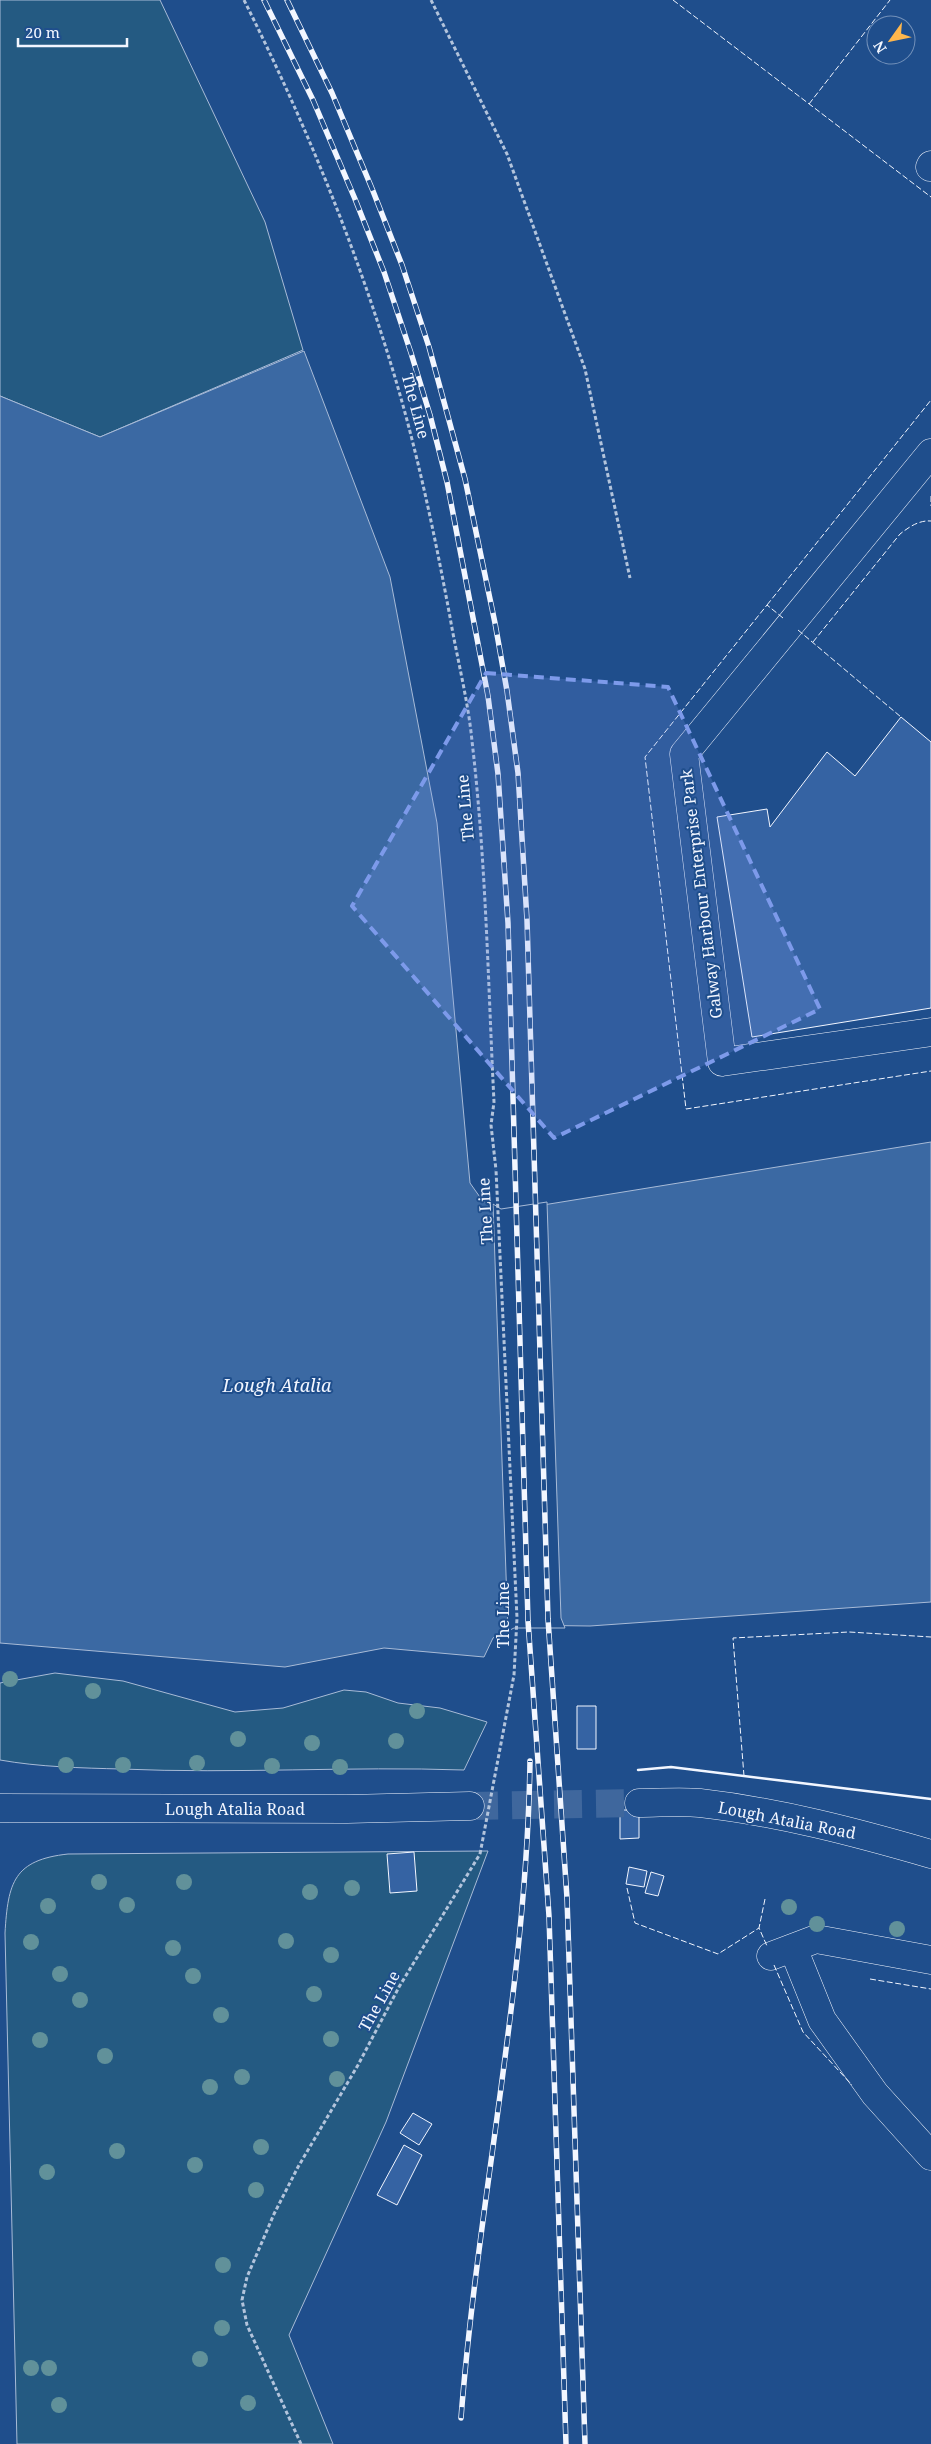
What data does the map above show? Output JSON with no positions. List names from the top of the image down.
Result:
{
  "streets": {
    "street": ["Galway Harbour Enterprise Park", "Lough Atalia Road"],
    "path": ["The Line"]
  },
  "water": ["Lough Atalia"],
  "scale_bar": "20 m",
  "north": "bottom left"
}
